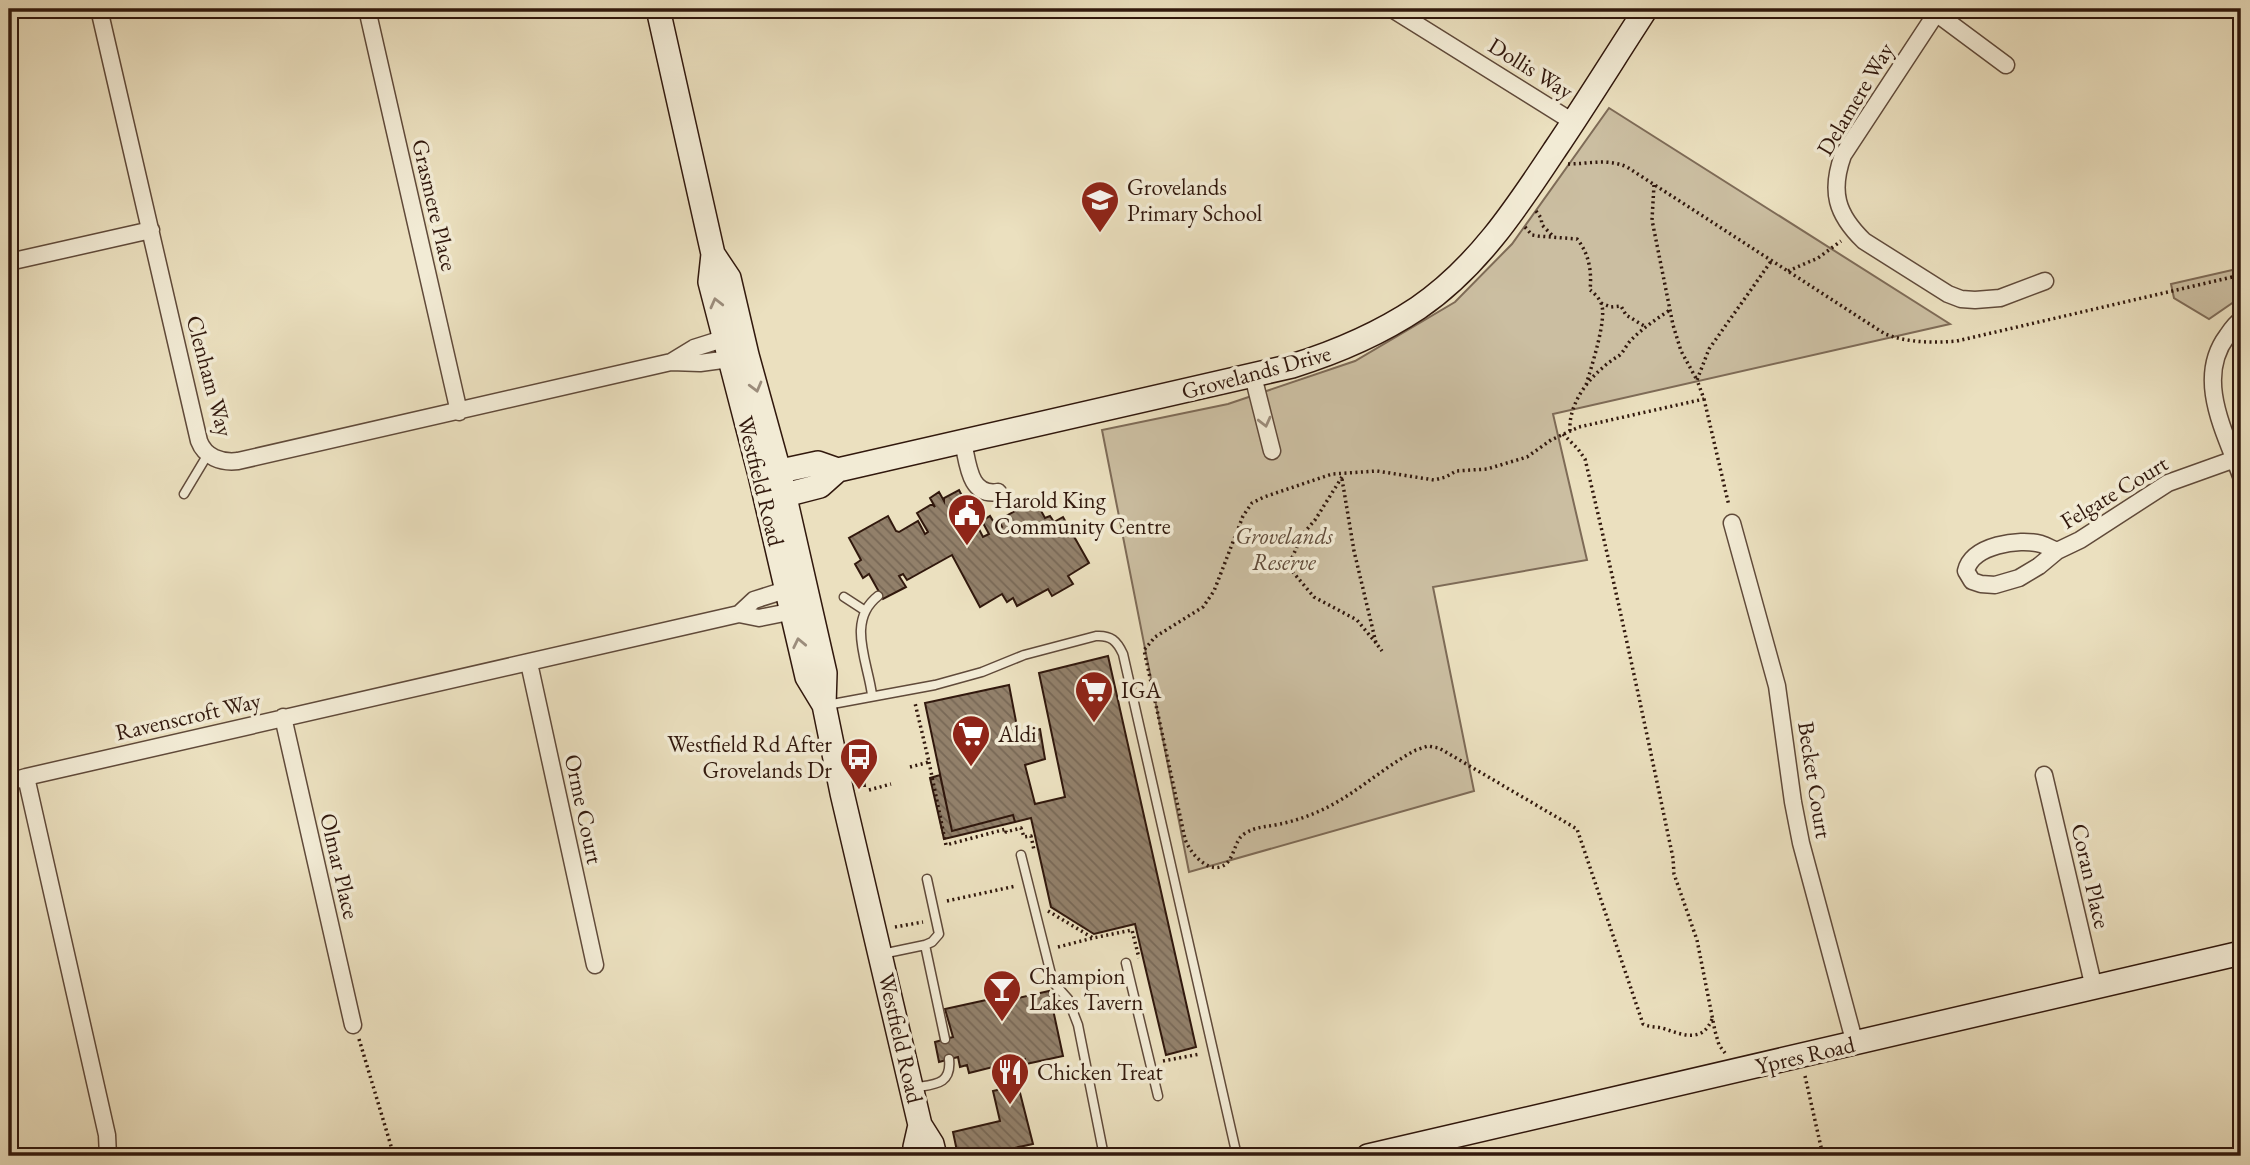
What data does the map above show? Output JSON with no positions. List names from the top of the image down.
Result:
{
  "streets": {
    "street": [
      "Dollis Way",
      "Delamere Way",
      "Grasmere Place",
      "Grovelands Drive",
      "Clenham Way",
      "Westfield Road",
      "Felgate Court",
      "Ravenscroft Way",
      "Becket Court",
      "Orme Court",
      "Olmar Place",
      "Coran Place",
      "Ypres Road"
    ]
  },
  "crossings": [
    ["Dollis Way", "Grovelands Drive"],
    ["Grasmere Place", "Clenham Way"],
    ["Grovelands Drive", "Westfield Road"],
    ["Clenham Way", "Westfield Road"],
    ["Westfield Road", "Ravenscroft Way"],
    ["Ravenscroft Way", "Orme Court"],
    ["Ravenscroft Way", "Olmar Place"],
    ["Becket Court", "Ypres Road"],
    ["Coran Place", "Ypres Road"]
  ],
  "parks": ["Grovelands Reserve"],
  "places": {
    "school or university": ["Grovelands Primary School"],
    "public building": ["Harold King Community Centre"],
    "supermarket": ["IGA", "Aldi"],
    "bus stop": ["Westfield Rd After Grovelands Dr"],
    "bar": ["Champion Lakes Tavern"],
    "restaurant": ["Chicken Treat"]
  }
}
